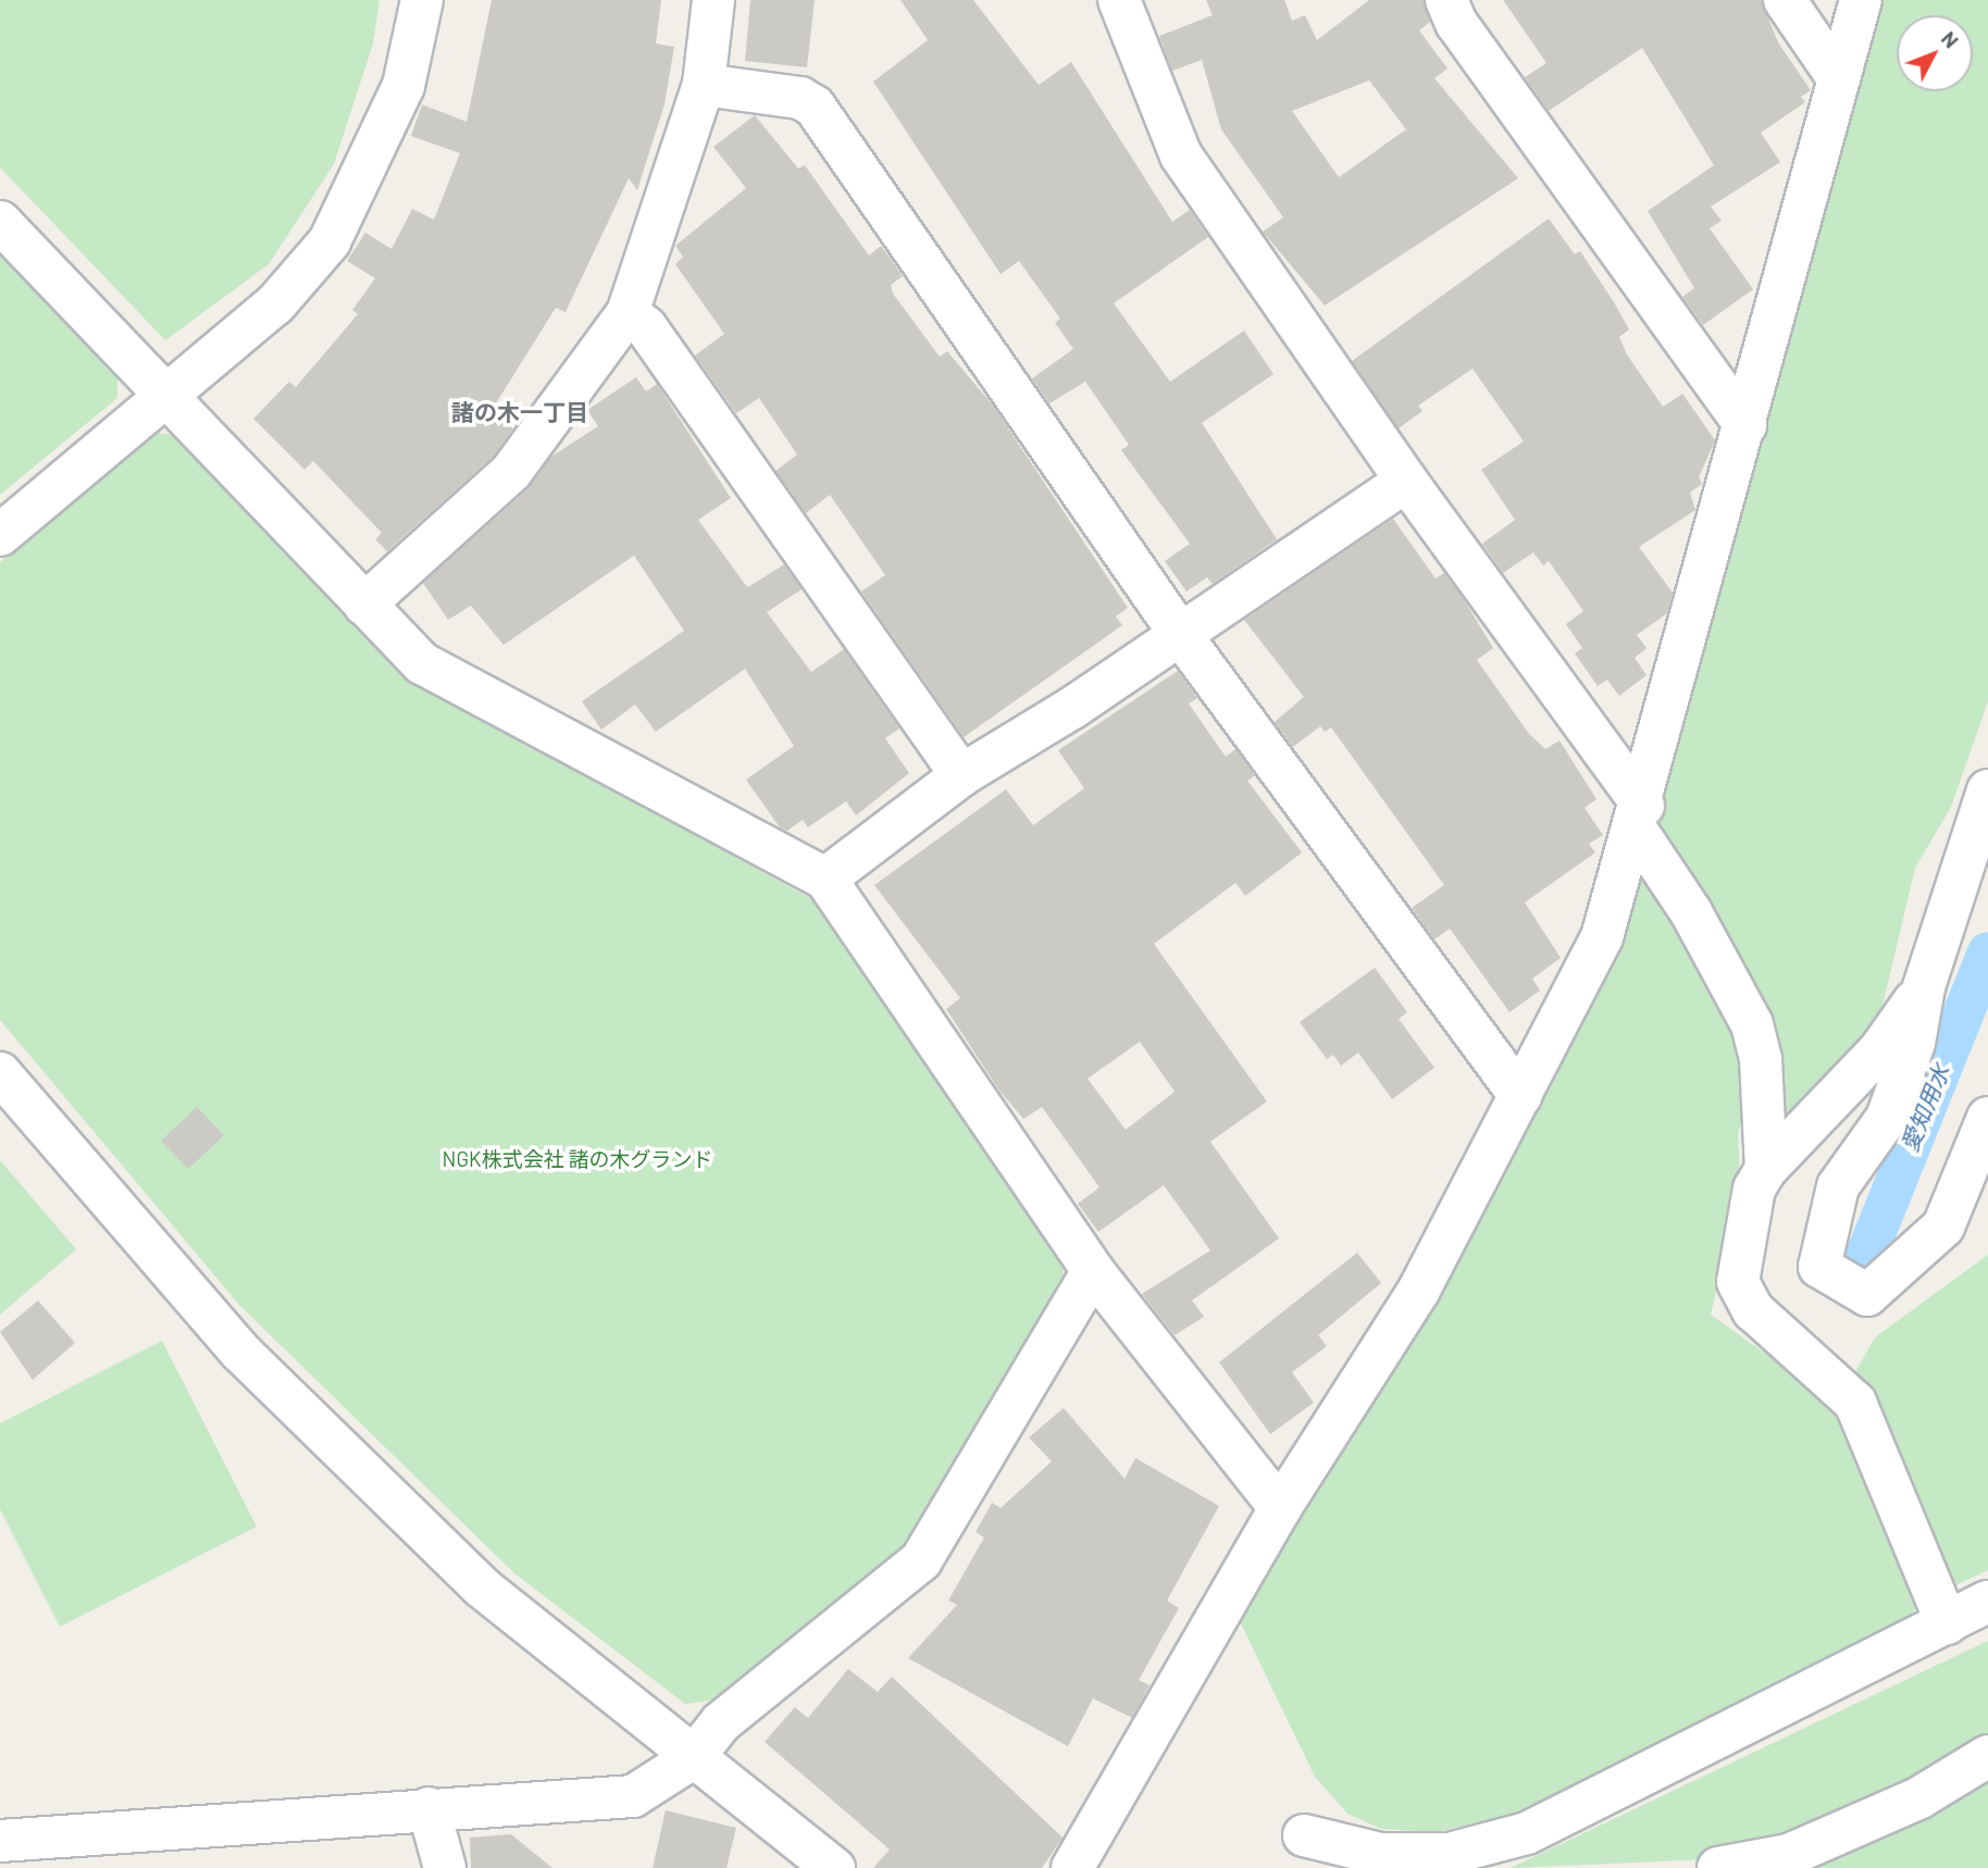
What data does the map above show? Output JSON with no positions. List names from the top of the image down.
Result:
{
  "districts": ["諸の木一丁目"],
  "water": ["愛知用水"],
  "parks": ["NGK株式会社 諸の木グランド"],
  "north": "top right"
}
